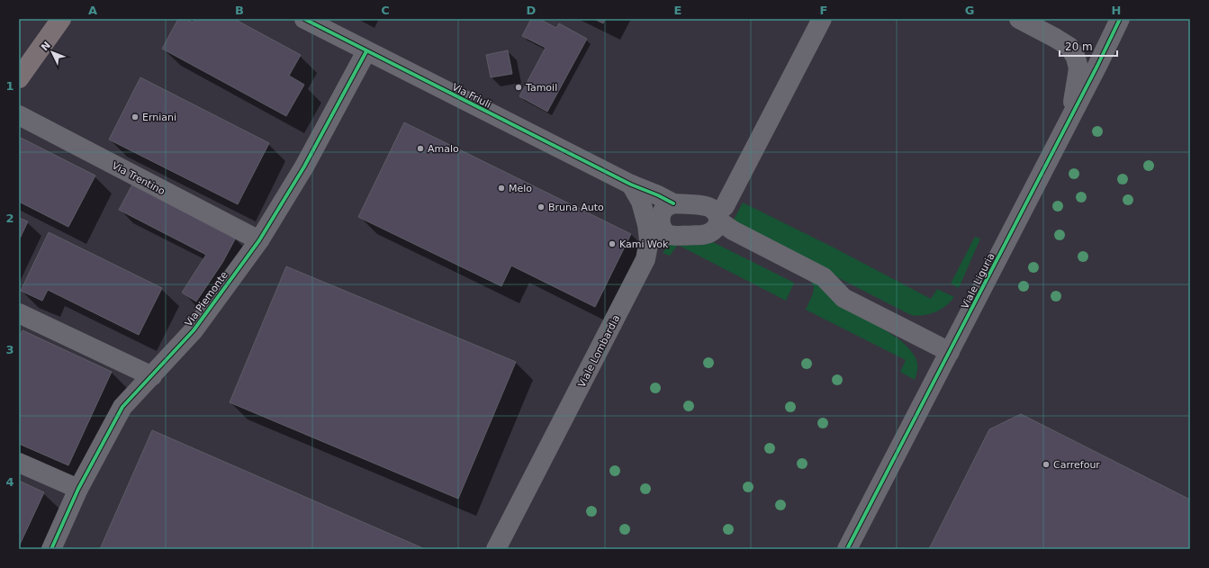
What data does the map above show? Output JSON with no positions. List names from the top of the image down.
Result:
{
  "streets": {
    "street": [
      "Via Friuli",
      "Via Trentino",
      "Viale Liguria",
      "Via Piemonte",
      "Viale Lombardia"
    ]
  },
  "crossings": [
    ["Via Friuli", "Via Piemonte"],
    ["Via Friuli", "Viale Lombardia"],
    ["Via Trentino", "Via Piemonte"]
  ],
  "places": [
    "Tamoil",
    "Erniani",
    "Amalo",
    "Melo",
    "Bruna Auto",
    "Kami Wok",
    "Carrefour"
  ],
  "scale_bar": "20 m",
  "north": "top left",
  "grid": {
    "columns": [
      "A",
      "B",
      "C",
      "D",
      "E",
      "F",
      "G",
      "H"
    ],
    "rows": [
      "1",
      "2",
      "3",
      "4"
    ]
  }
}
